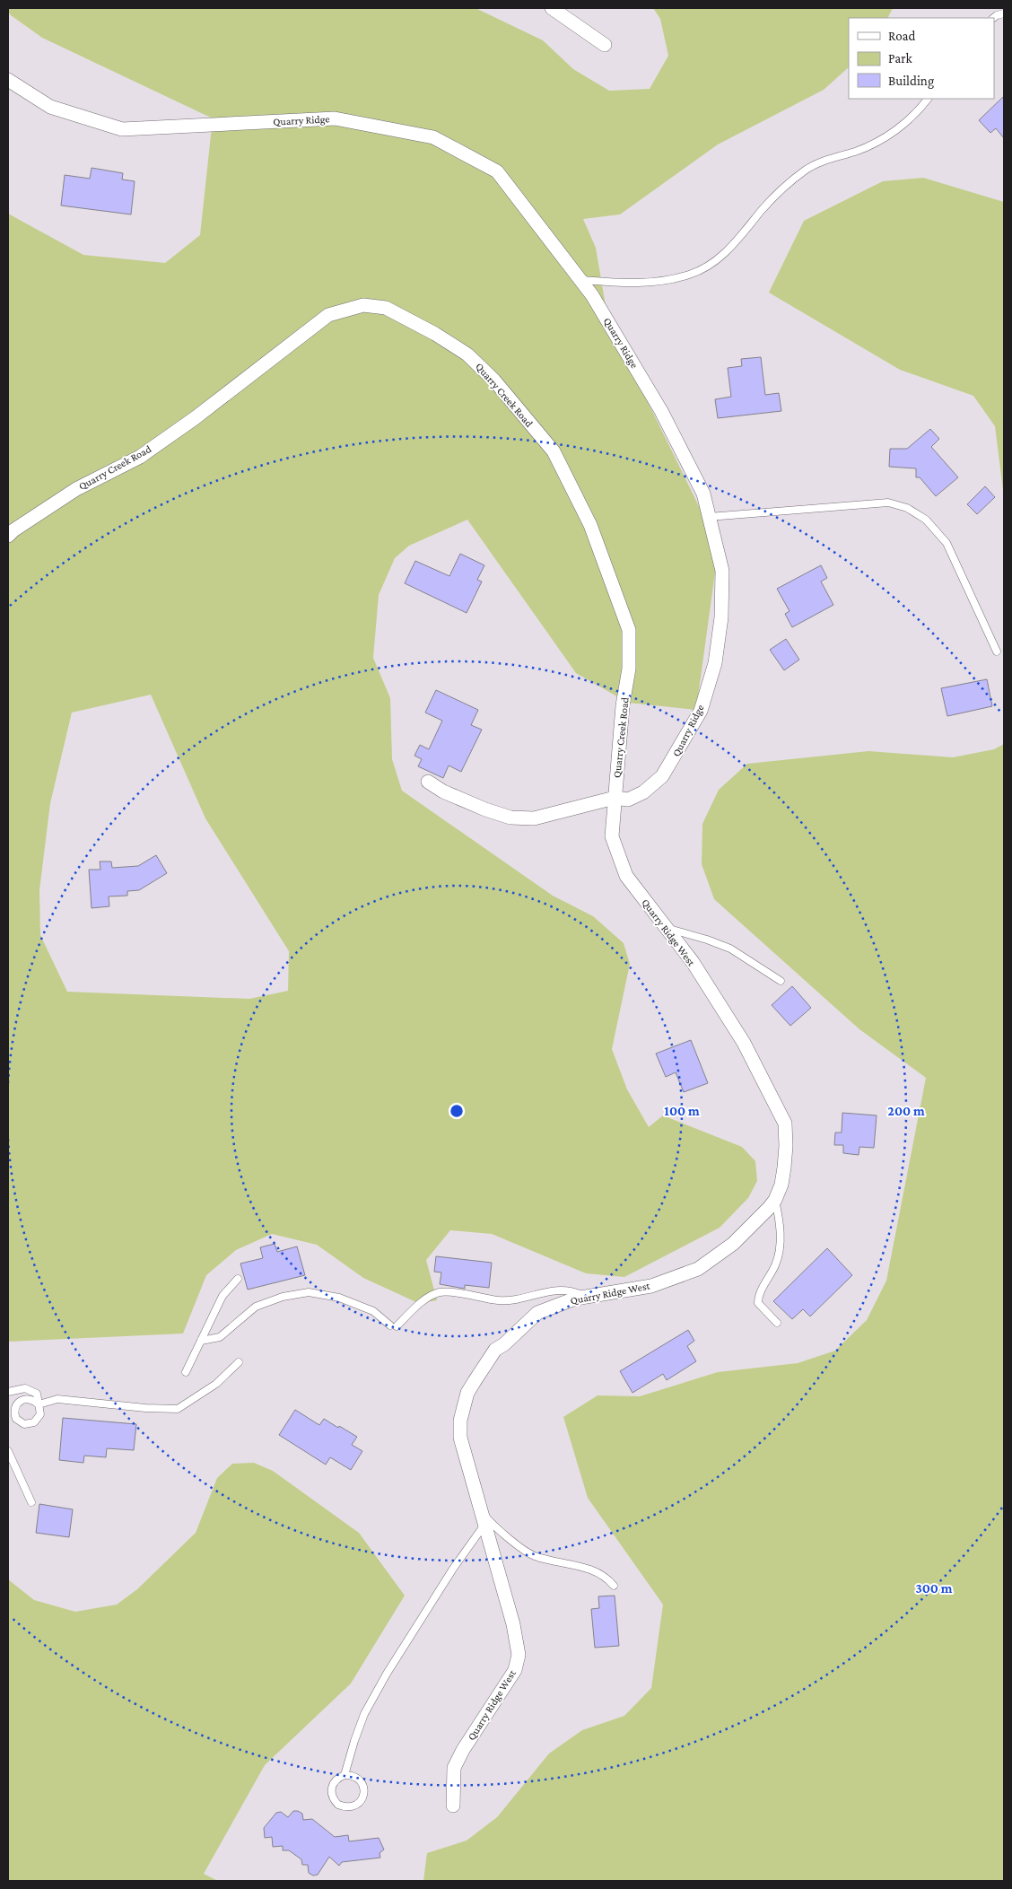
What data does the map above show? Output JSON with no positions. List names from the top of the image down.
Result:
{
  "streets": {
    "street": ["Quarry Ridge", "Quarry Creek Road", "Quarry Ridge West"]
  },
  "crossings": [
    ["Quarry Ridge", "Quarry Creek Road"],
    ["Quarry Ridge", "Quarry Ridge West"],
    ["Quarry Creek Road", "Quarry Ridge West"]
  ],
  "legend": ["Road", "Park", "Building"],
  "rings": ["100 m", "200 m", "300 m"]
}
